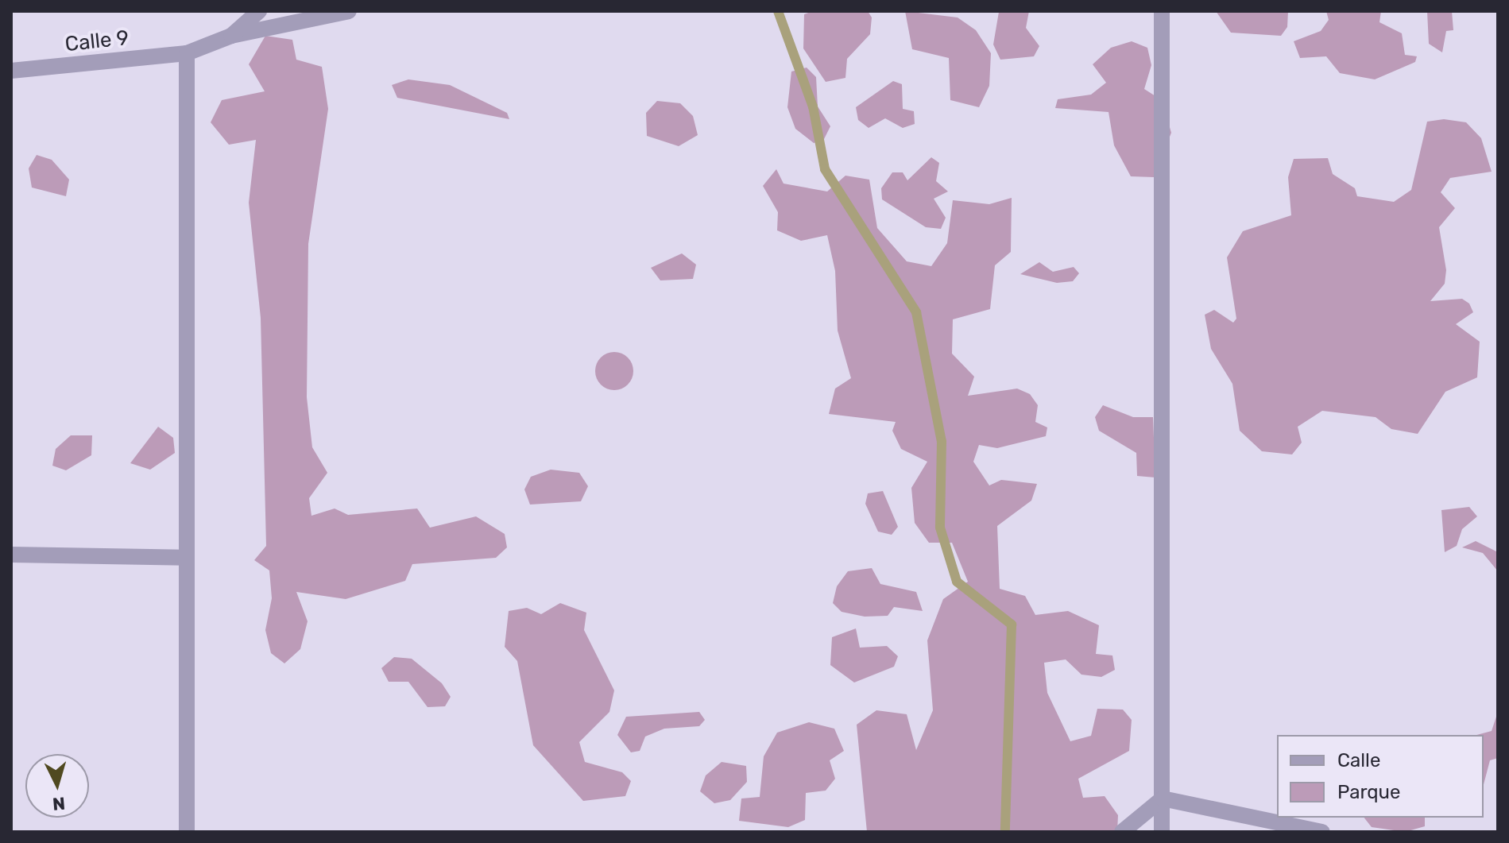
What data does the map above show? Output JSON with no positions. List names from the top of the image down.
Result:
{
  "streets": {
    "street": ["Calle 9"]
  },
  "legend": ["Calle", "Parque"],
  "north": "bottom"
}
